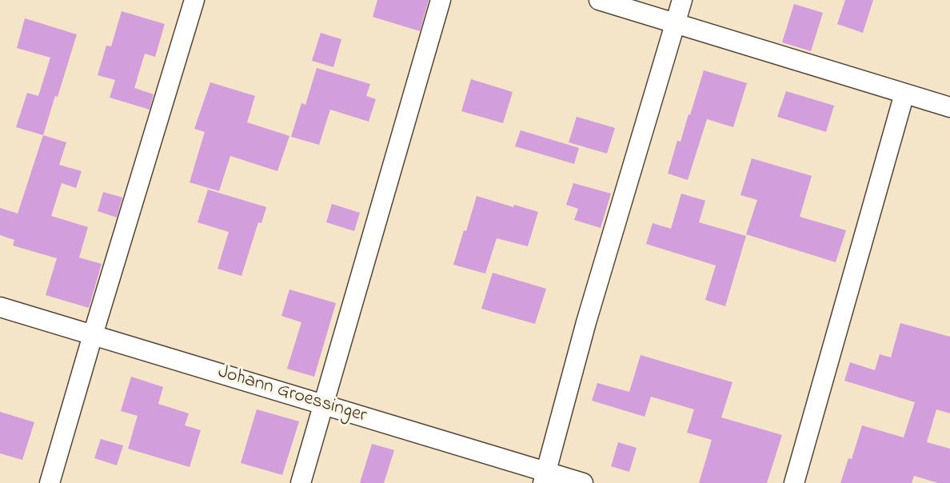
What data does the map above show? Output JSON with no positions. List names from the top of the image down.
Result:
{
  "streets": {
    "street": ["Johann Groessinger"]
  }
}
